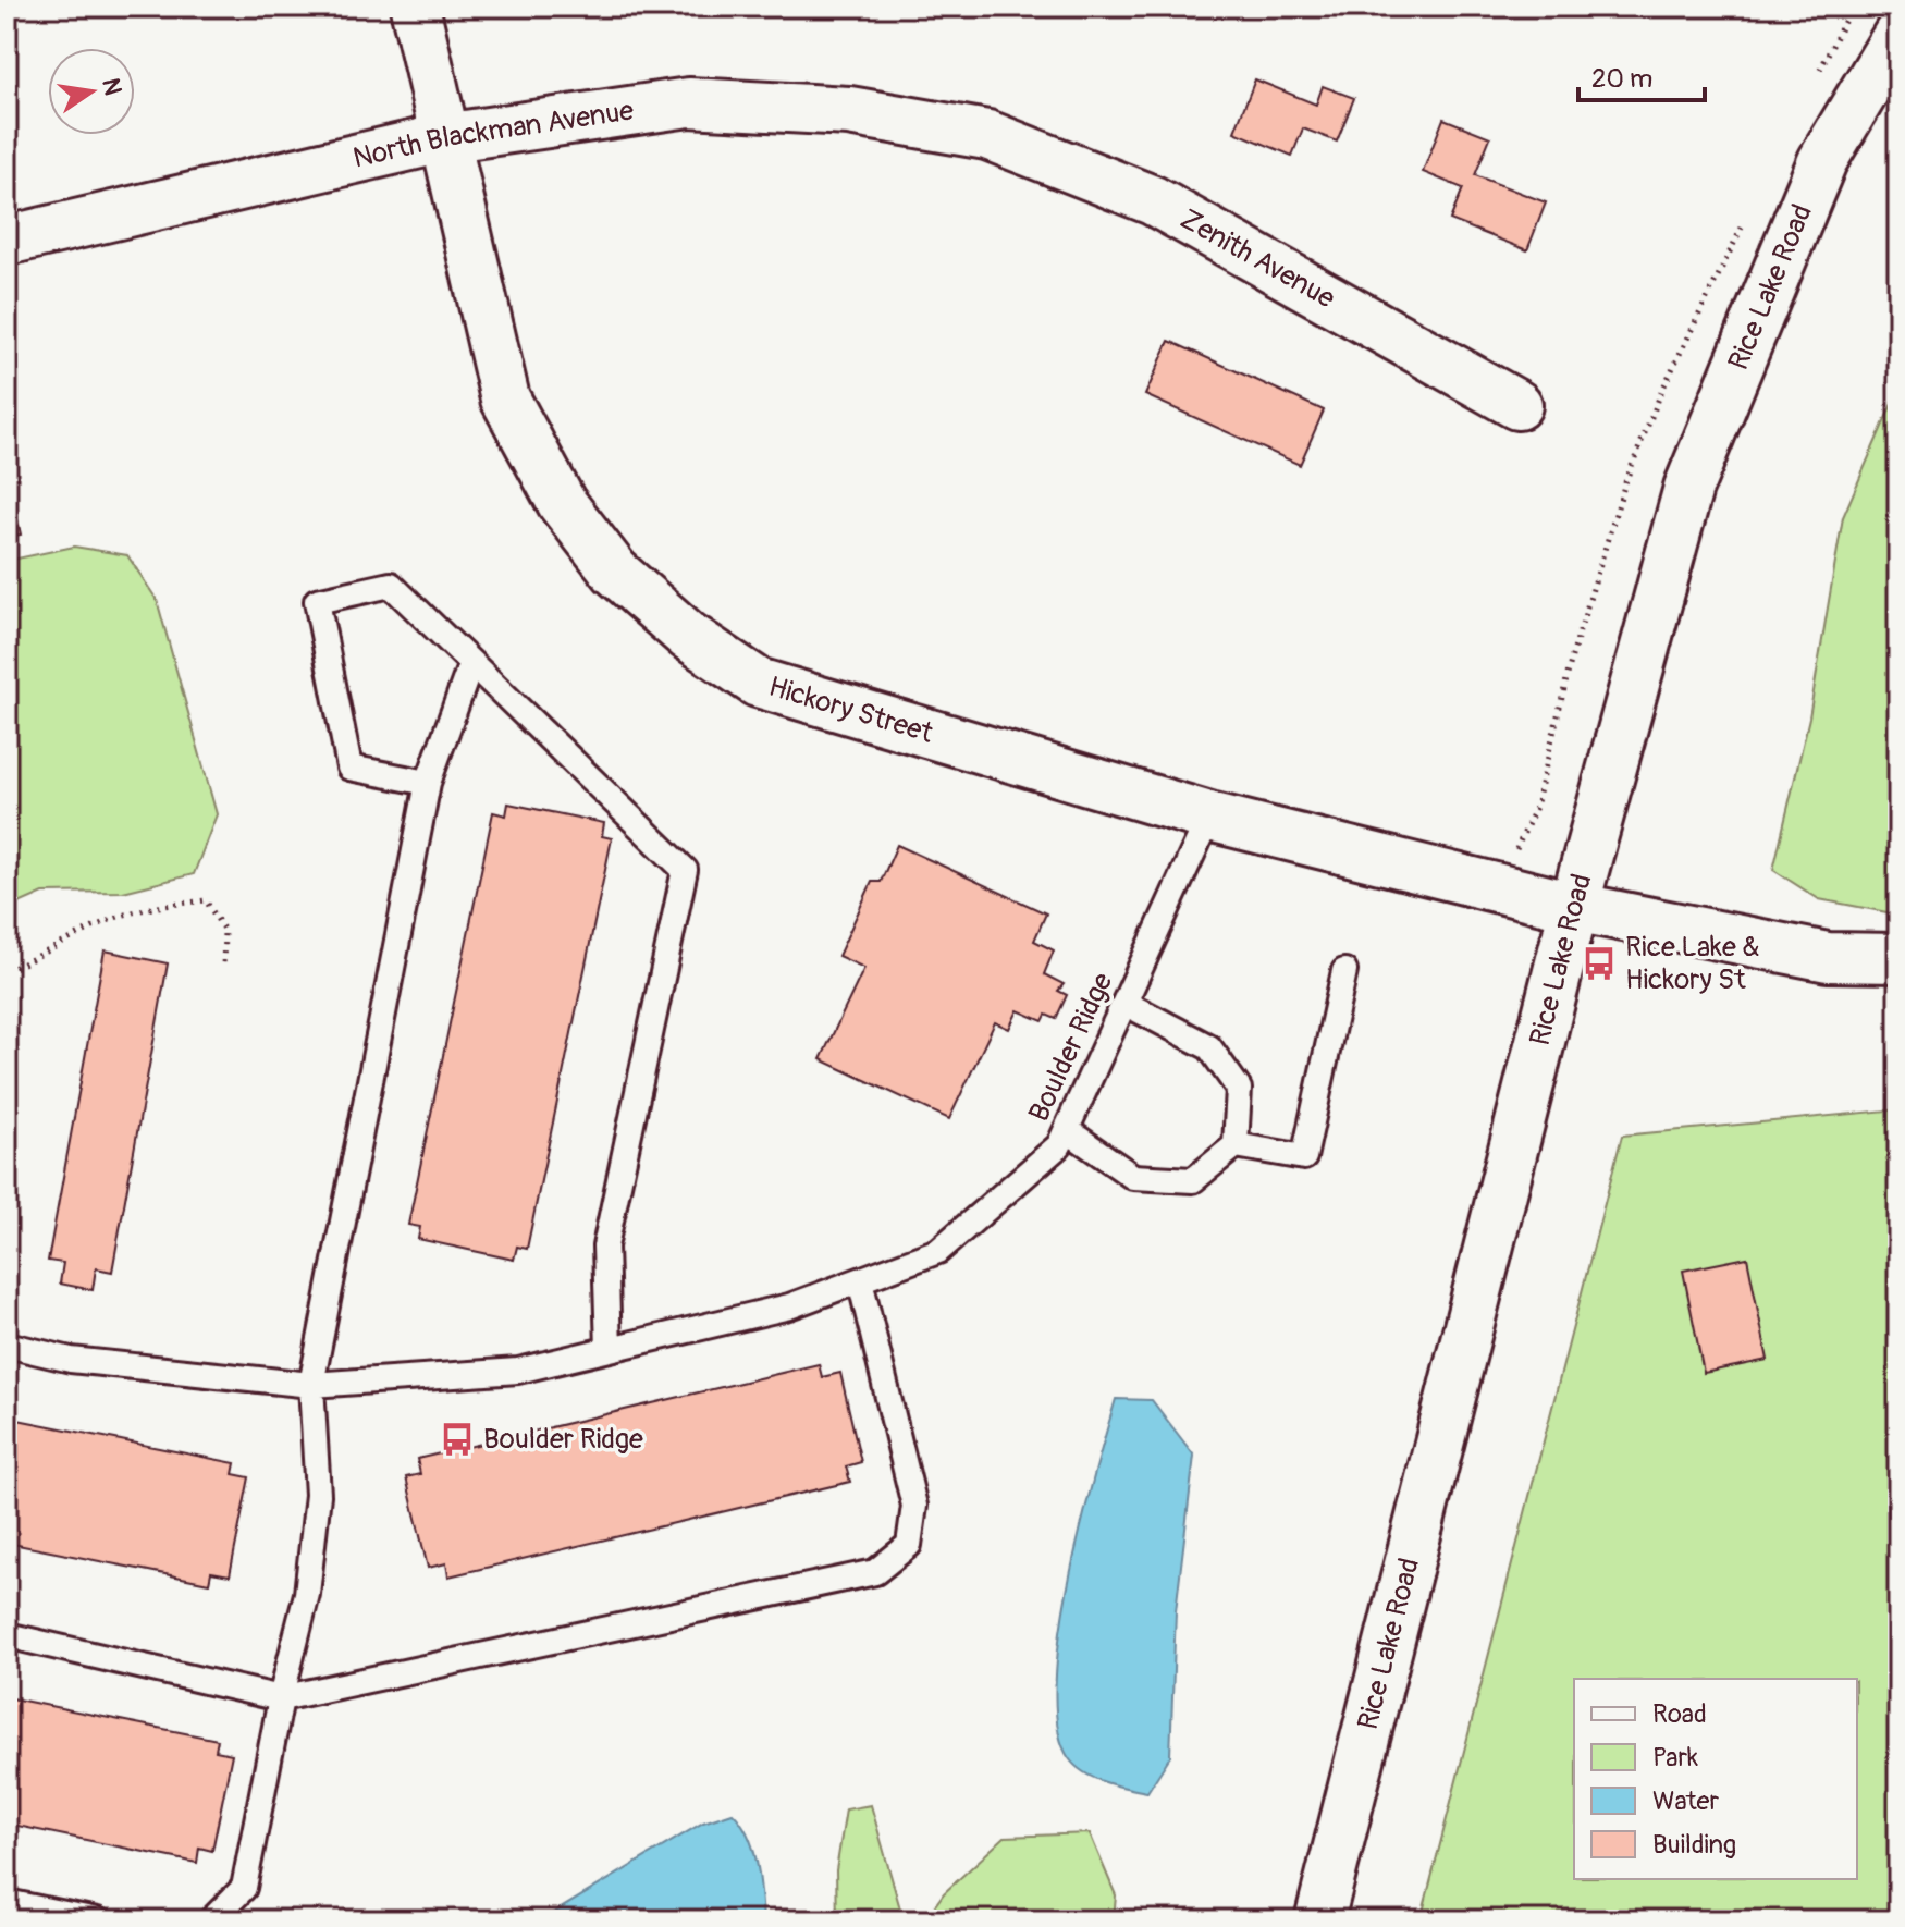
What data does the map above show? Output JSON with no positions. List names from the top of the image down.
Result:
{
  "streets": {
    "street": [
      "North Blackman Avenue",
      "Zenith Avenue",
      "Rice Lake Road",
      "Hickory Street"
    ],
    "lane": ["Boulder Ridge"]
  },
  "crossings": [
    ["North Blackman Avenue", "Zenith Avenue"],
    ["North Blackman Avenue", "Hickory Street"],
    ["Rice Lake Road", "Hickory Street"],
    ["Hickory Street", "Boulder Ridge"]
  ],
  "places": {
    "bus stop": ["Rice Lake & Hickory St", "Boulder Ridge"]
  },
  "legend": [
    "Road",
    "Park",
    "Water",
    "Building"
  ],
  "scale_bar": "20 m",
  "north": "right"
}
